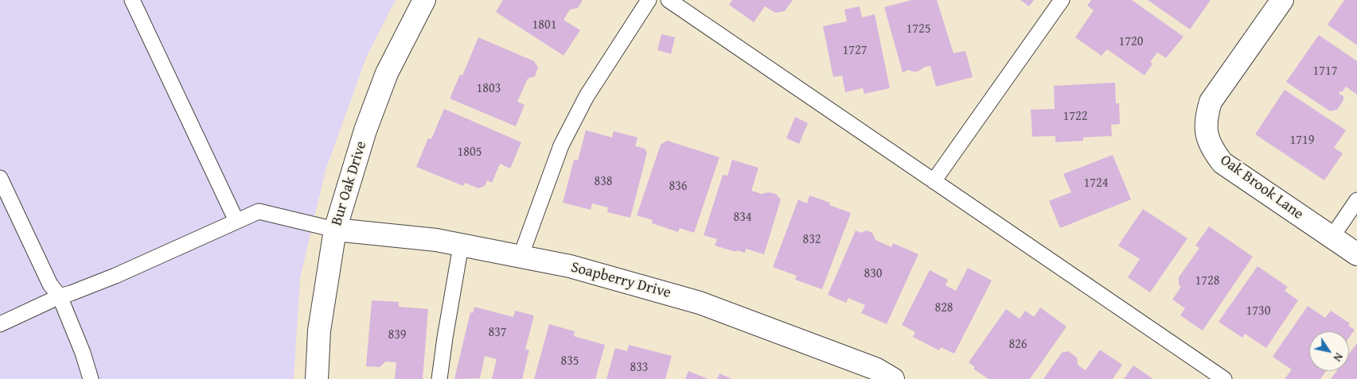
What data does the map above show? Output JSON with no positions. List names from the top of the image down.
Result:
{
  "streets": {
    "street": ["Bur Oak Drive", "Oak Brook Lane", "Soapberry Drive"]
  },
  "crossings": [
    ["Bur Oak Drive", "Soapberry Drive"]
  ],
  "house_numbers": [
    "1801",
    "1725",
    "1720",
    "1727",
    "1717",
    "1803",
    "1722",
    "1719",
    "1805",
    "838",
    "1724",
    "836",
    "834",
    "832",
    "830",
    "1728",
    "828",
    "1730",
    "837",
    "839",
    "826",
    "835",
    "833"
  ],
  "north": "bottom right"
}
